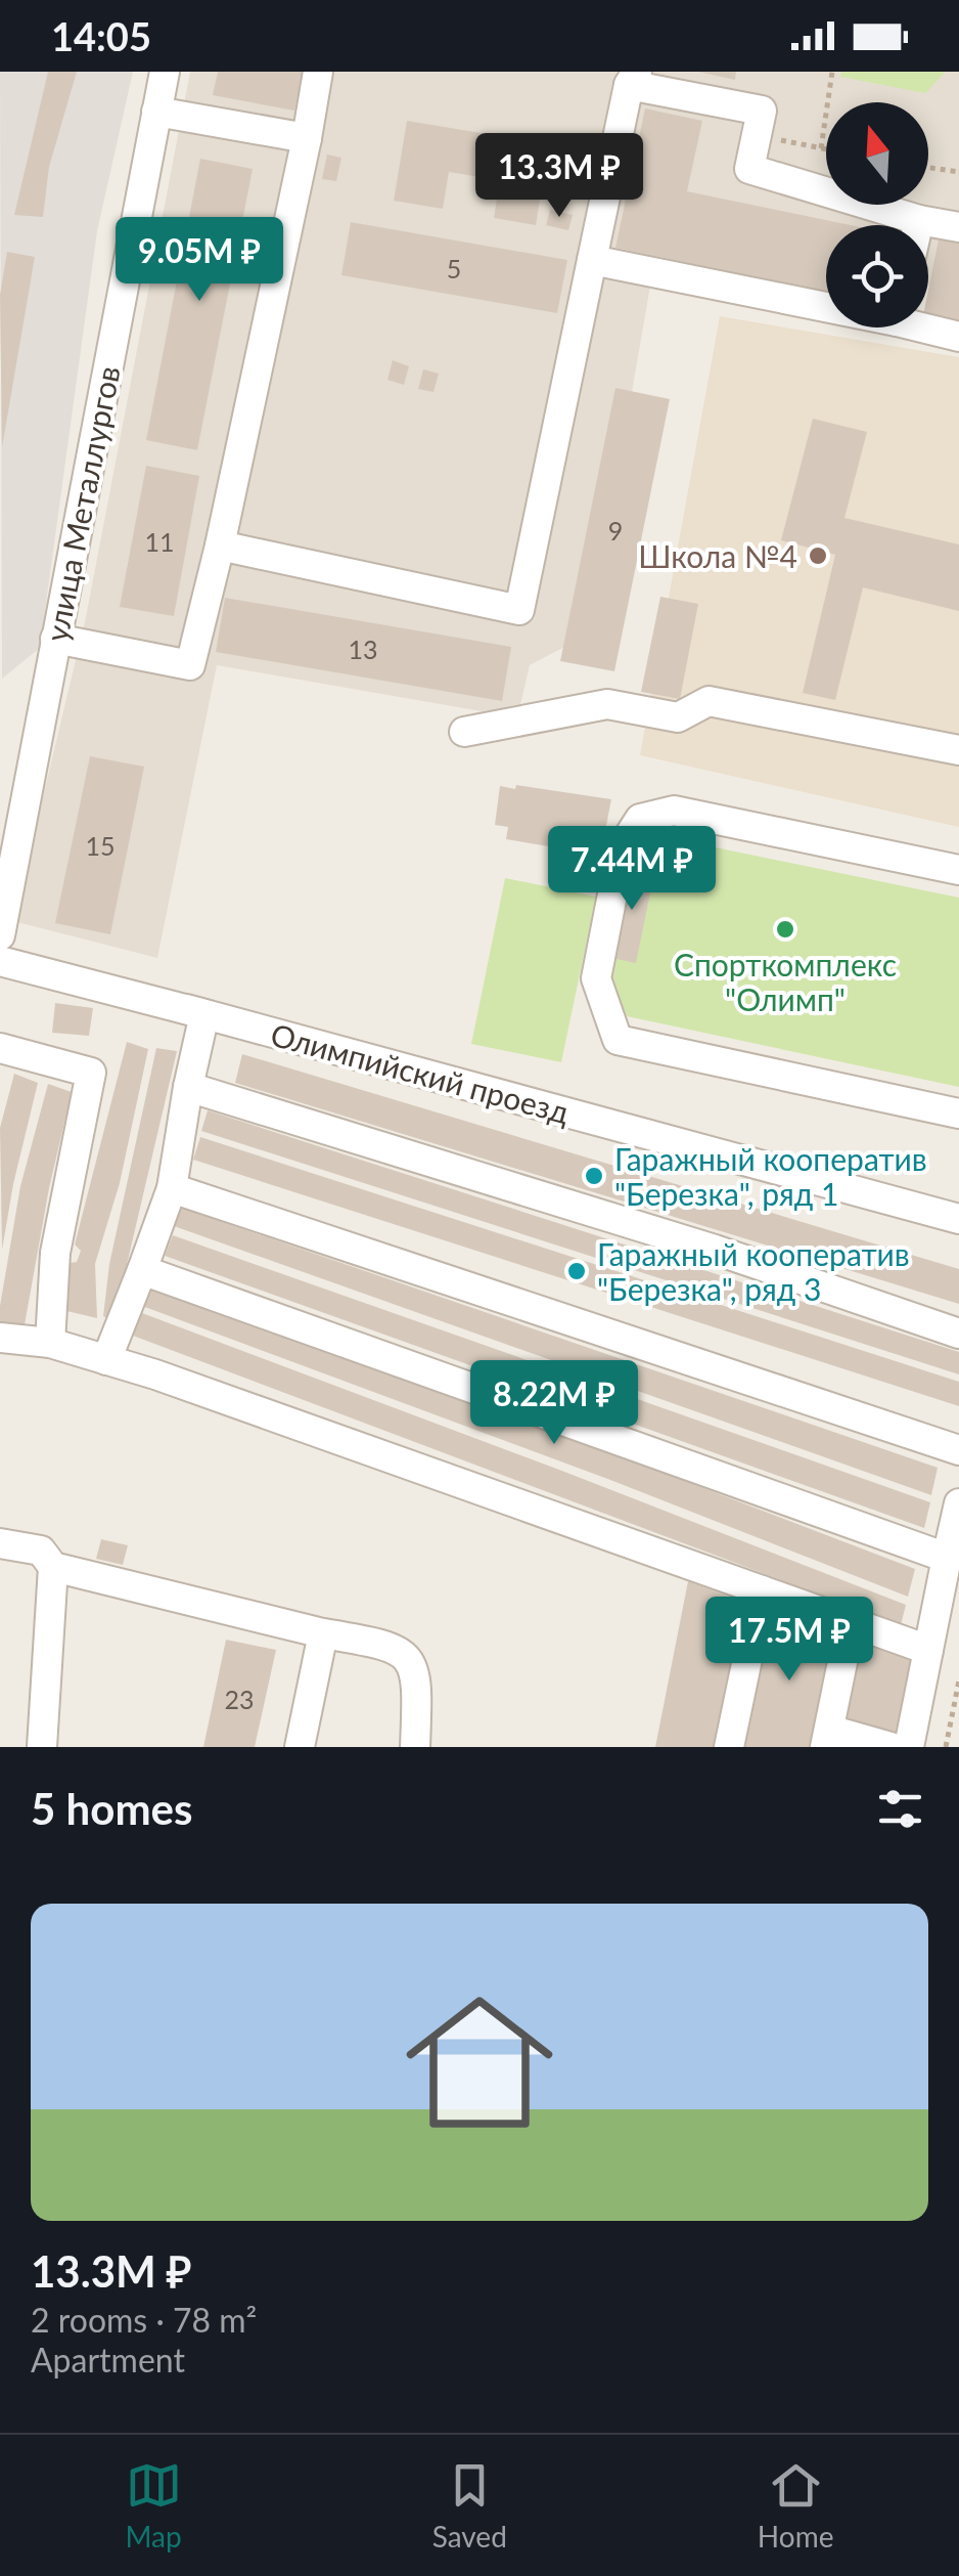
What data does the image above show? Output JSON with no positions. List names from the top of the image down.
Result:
{
  "streets": {
    "street": ["улица Металлургов", "Олимпийский проезд"]
  },
  "places": [
    "Школа №4",
    "Спорткомплекс \"Олимп\"",
    "Гаражный кооператив \"Березка\", ряд 1",
    "Гаражный кооператив \"Березка\", ряд 3"
  ],
  "house_numbers": [
    "5",
    "9",
    "11",
    "13",
    "15",
    "23"
  ],
  "north": "top",
  "page": {
    "status": "14:05",
    "price": [
      "13.3M ₽",
      "9.05M ₽",
      "7.44M ₽",
      "8.22M ₽",
      "17.5M ₽"
    ],
    "heading": "5 homes",
    "list": [
      {
        "name": "13.3M ₽",
        "note": "2 rooms · 78 m² · Apartment"
      }
    ],
    "tabs": ["Map", "Saved", "Home"]
  }
}
